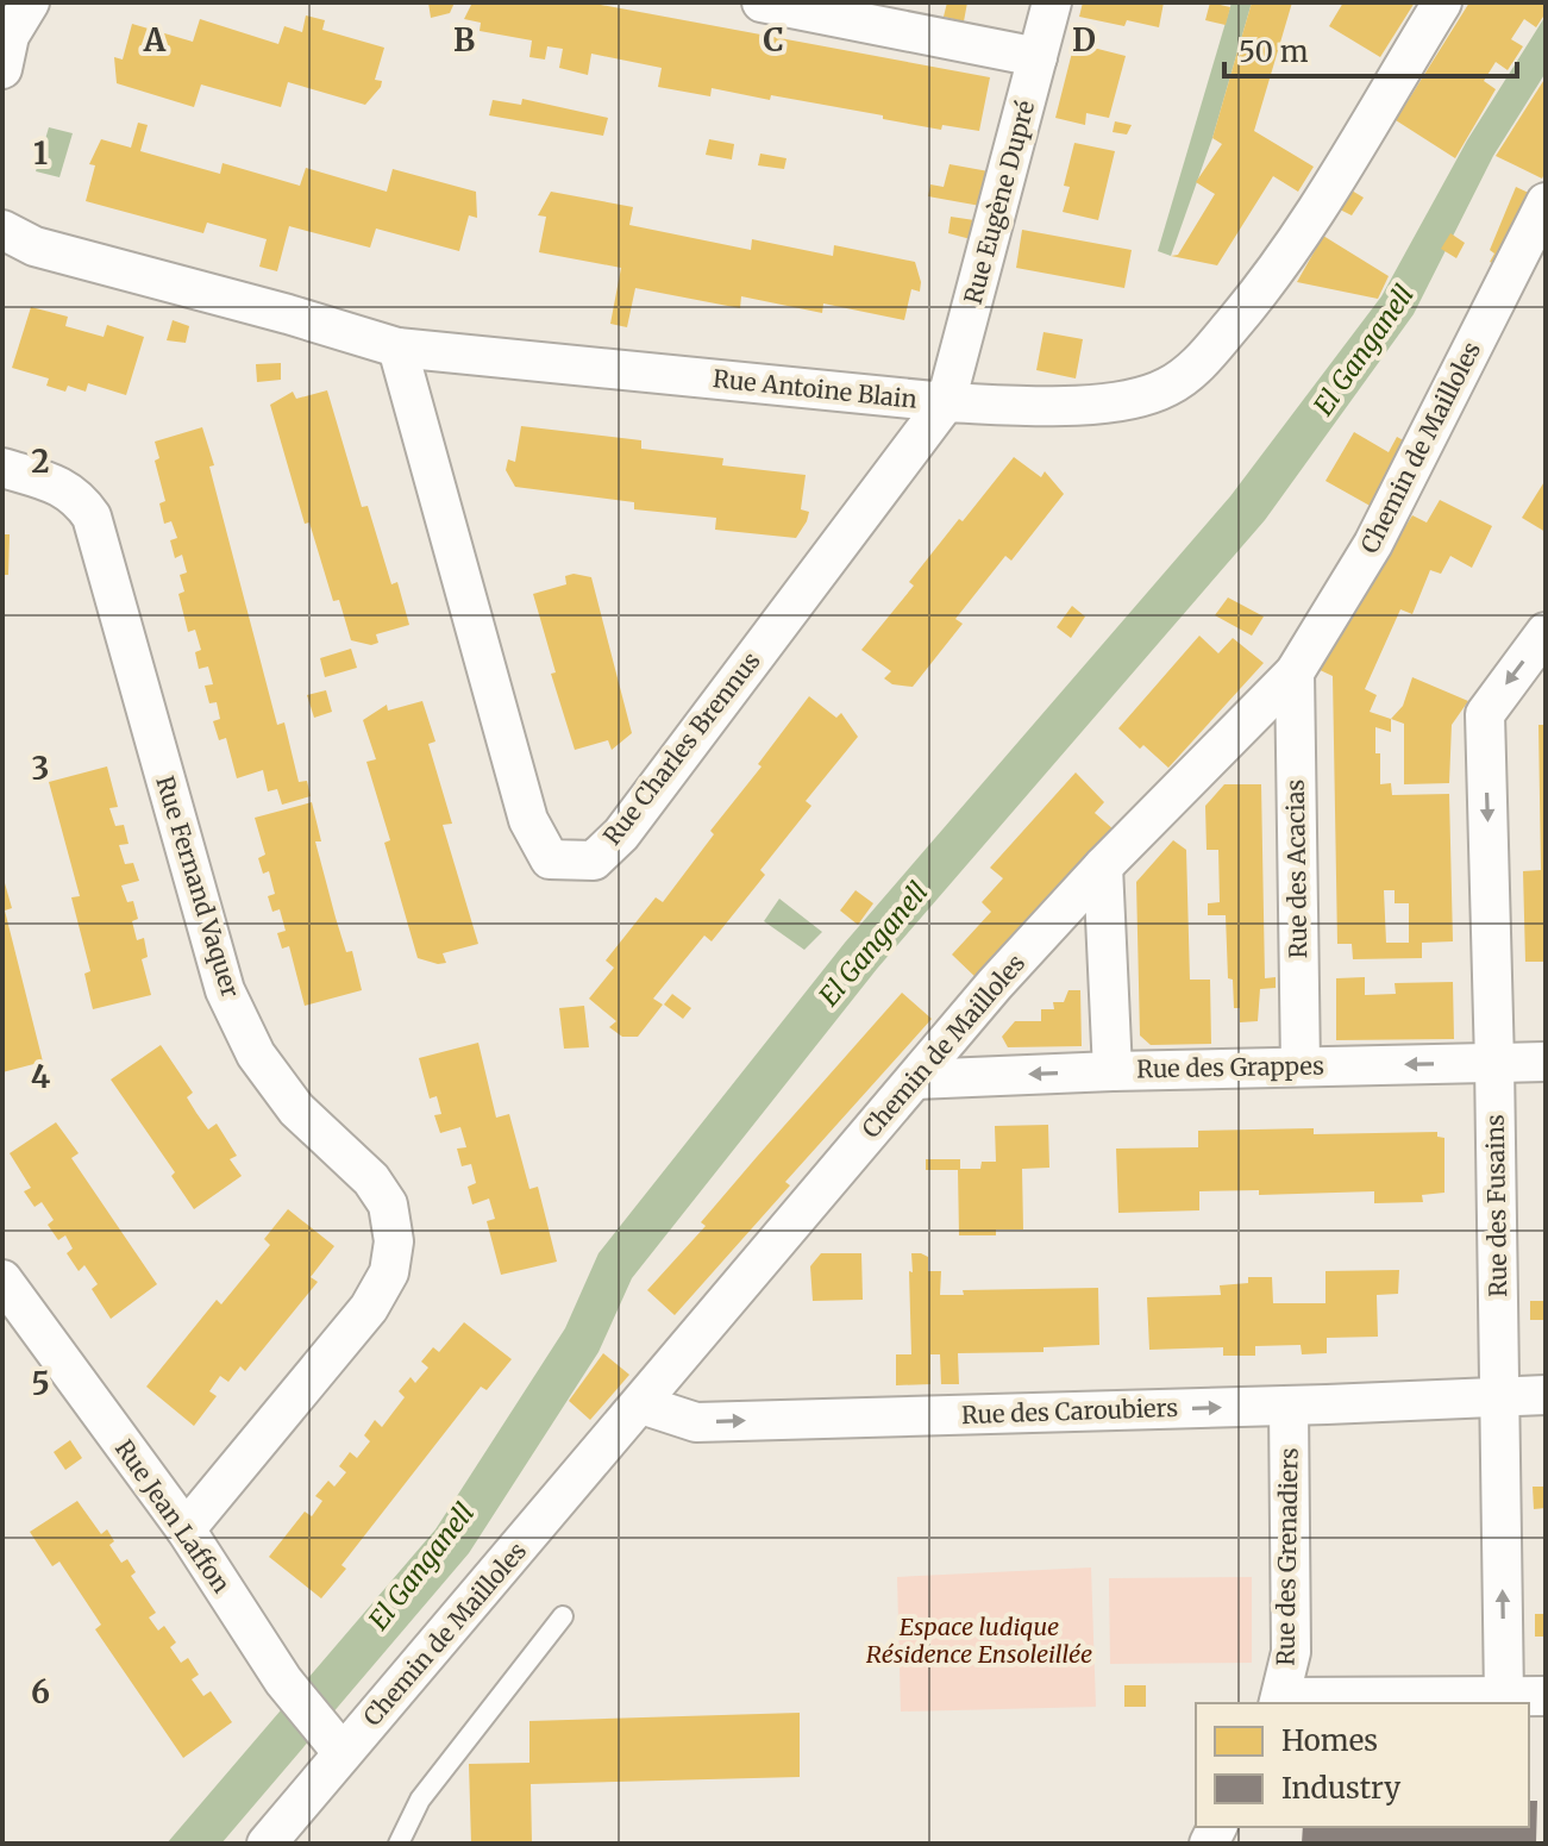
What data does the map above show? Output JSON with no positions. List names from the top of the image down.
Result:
{
  "streets": {
    "street": [
      "Rue Eugène Dupré",
      "Rue Antoine Blain",
      "Chemin de Mailloles",
      "Rue Charles Brennus",
      "Rue des Acacias",
      "Rue Fernand Vaquer",
      "Rue des Grappes",
      "Rue des Fusains",
      "Rue des Caroubiers",
      "Rue Jean Laffon",
      "Rue des Grenadiers"
    ]
  },
  "crossings": [
    ["Rue Eugène Dupré", "Rue Antoine Blain"],
    ["Rue Eugène Dupré", "Rue Charles Brennus"],
    ["Rue Antoine Blain", "Rue Charles Brennus"],
    ["Chemin de Mailloles", "Rue des Acacias"],
    ["Chemin de Mailloles", "Rue des Grappes"],
    ["Chemin de Mailloles", "Rue des Caroubiers"],
    ["Chemin de Mailloles", "Rue Jean Laffon"],
    ["Rue des Acacias", "Rue des Grappes"],
    ["Rue Fernand Vaquer", "Rue Jean Laffon"],
    ["Rue des Grappes", "Rue des Fusains"],
    ["Rue des Fusains", "Rue des Caroubiers"],
    ["Rue des Caroubiers", "Rue des Grenadiers"]
  ],
  "one_way": ["Rue des Grappes", "Rue des Caroubiers"],
  "water": ["El Ganganell"],
  "parks": ["Espace ludique Résidence Ensoleillée"],
  "legend": ["Homes", "Industry"],
  "scale_bar": "50 m",
  "grid": {
    "columns": [
      "A",
      "B",
      "C",
      "D"
    ],
    "rows": [
      "1",
      "2",
      "3",
      "4",
      "5",
      "6"
    ]
  }
}
